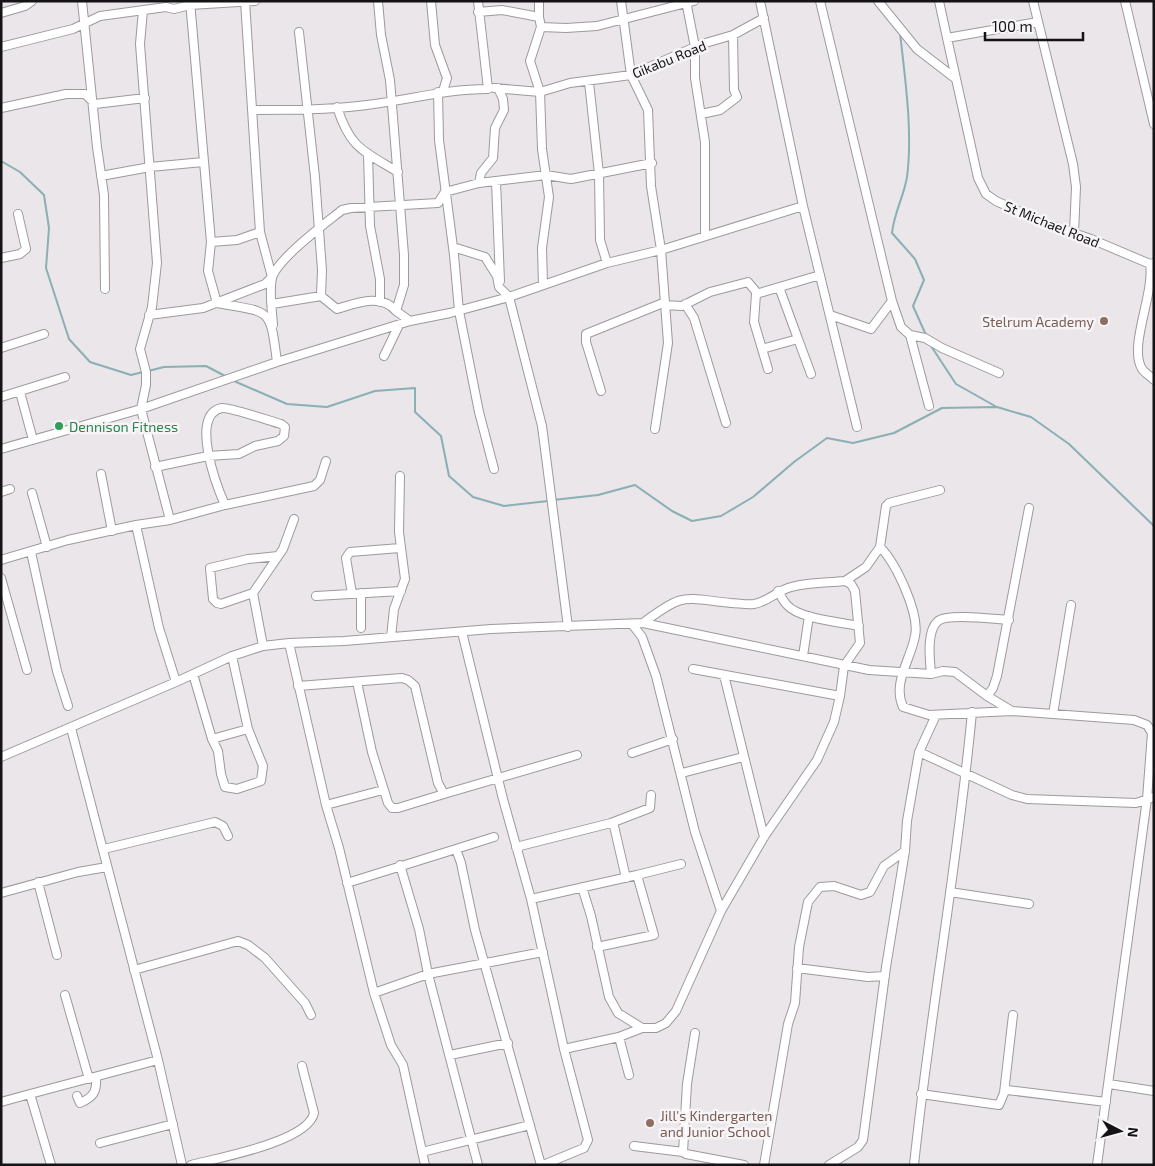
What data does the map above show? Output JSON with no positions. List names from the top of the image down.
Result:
{
  "streets": {
    "street": ["Gikabu Road", "St Michael Road"]
  },
  "places": ["Stelrum Academy", "Dennison Fitness", "Jill's Kindergarten and Junior School"],
  "scale_bar": "100 m",
  "north": "right"
}
